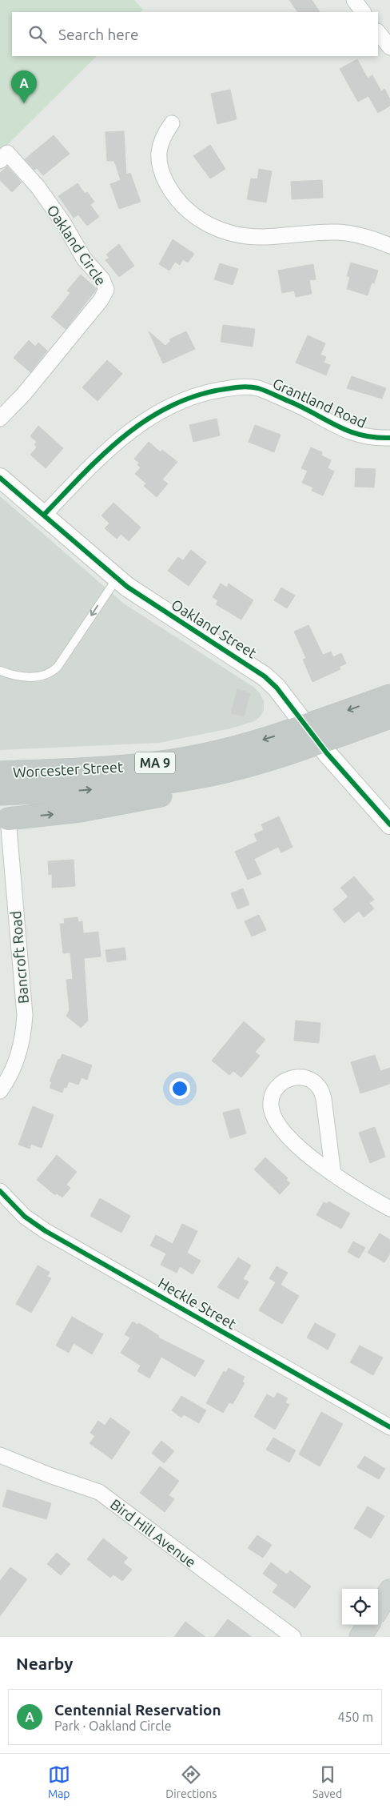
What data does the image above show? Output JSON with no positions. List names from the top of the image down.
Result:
{
  "streets": {
    "highway": ["MA 9", "Worcester Street"],
    "street": [
      "Oakland Circle",
      "Grantland Road",
      "Oakland Street",
      "Bancroft Road",
      "Heckle Street",
      "Bird Hill Avenue"
    ]
  },
  "crossings": [
    ["Grantland Road", "Oakland Street"],
    ["Oakland Street", "Worcester Street"]
  ],
  "page": {
    "search": "Search here",
    "pins": "A",
    "heading": "Nearby",
    "list": [
      {
        "mark": "A",
        "name": "Centennial Reservation",
        "note": "Park · Oakland Circle",
        "value": "450 m"
      }
    ],
    "nav": ["Map", "Directions", "Saved"]
  }
}
